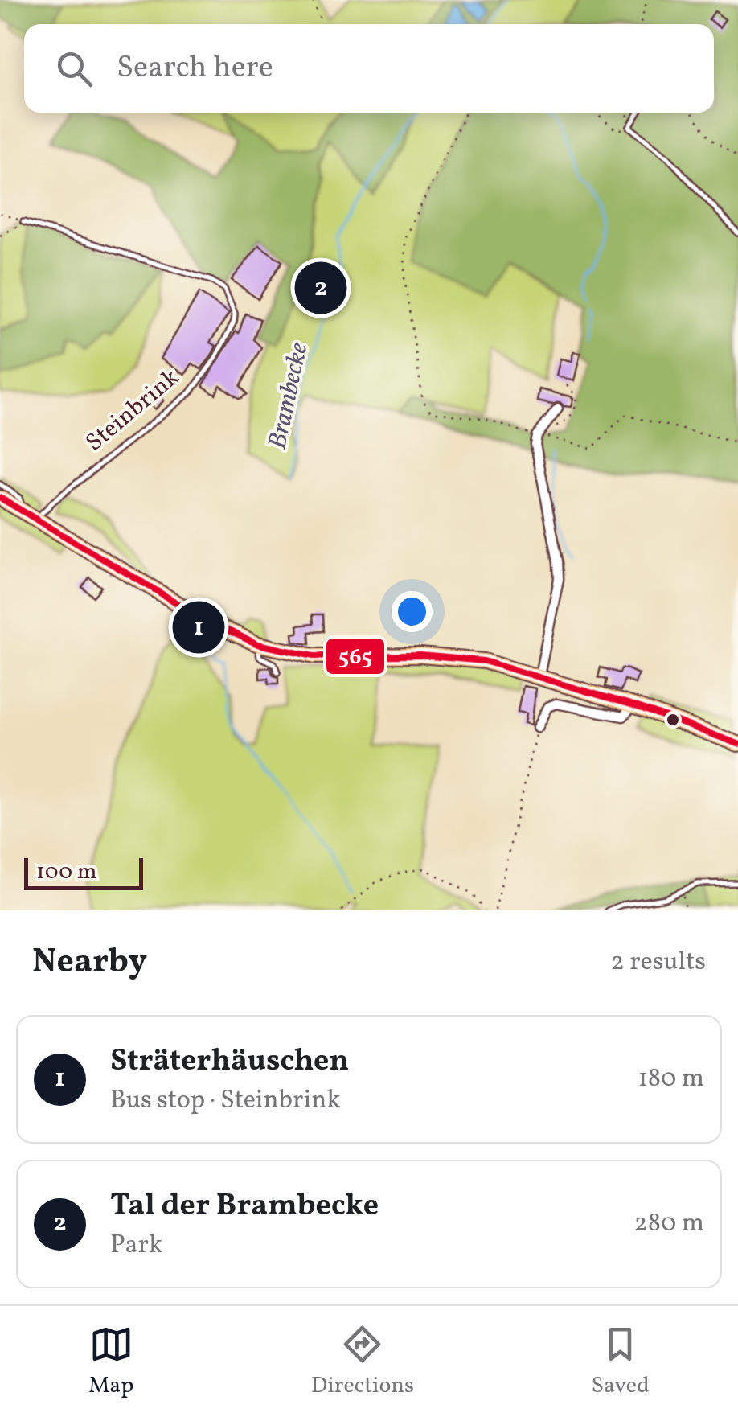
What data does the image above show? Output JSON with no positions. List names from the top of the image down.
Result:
{
  "streets": {
    "lane": ["Steinbrink"]
  },
  "water": ["Brambecke"],
  "lines": ["transit line 565"],
  "scale_bar": "100 m",
  "page": {
    "search": "Search here",
    "pins": ["2", "1"],
    "scale": "100 m",
    "heading": ["Nearby", "2 results"],
    "list": [
      {
        "mark": "1",
        "name": "Sträterhäuschen",
        "note": "Bus stop · Steinbrink",
        "value": "180 m"
      },
      {
        "mark": "2",
        "name": "Tal der Brambecke",
        "note": "Park",
        "value": "280 m"
      }
    ],
    "nav": ["Map", "Directions", "Saved"]
  }
}
